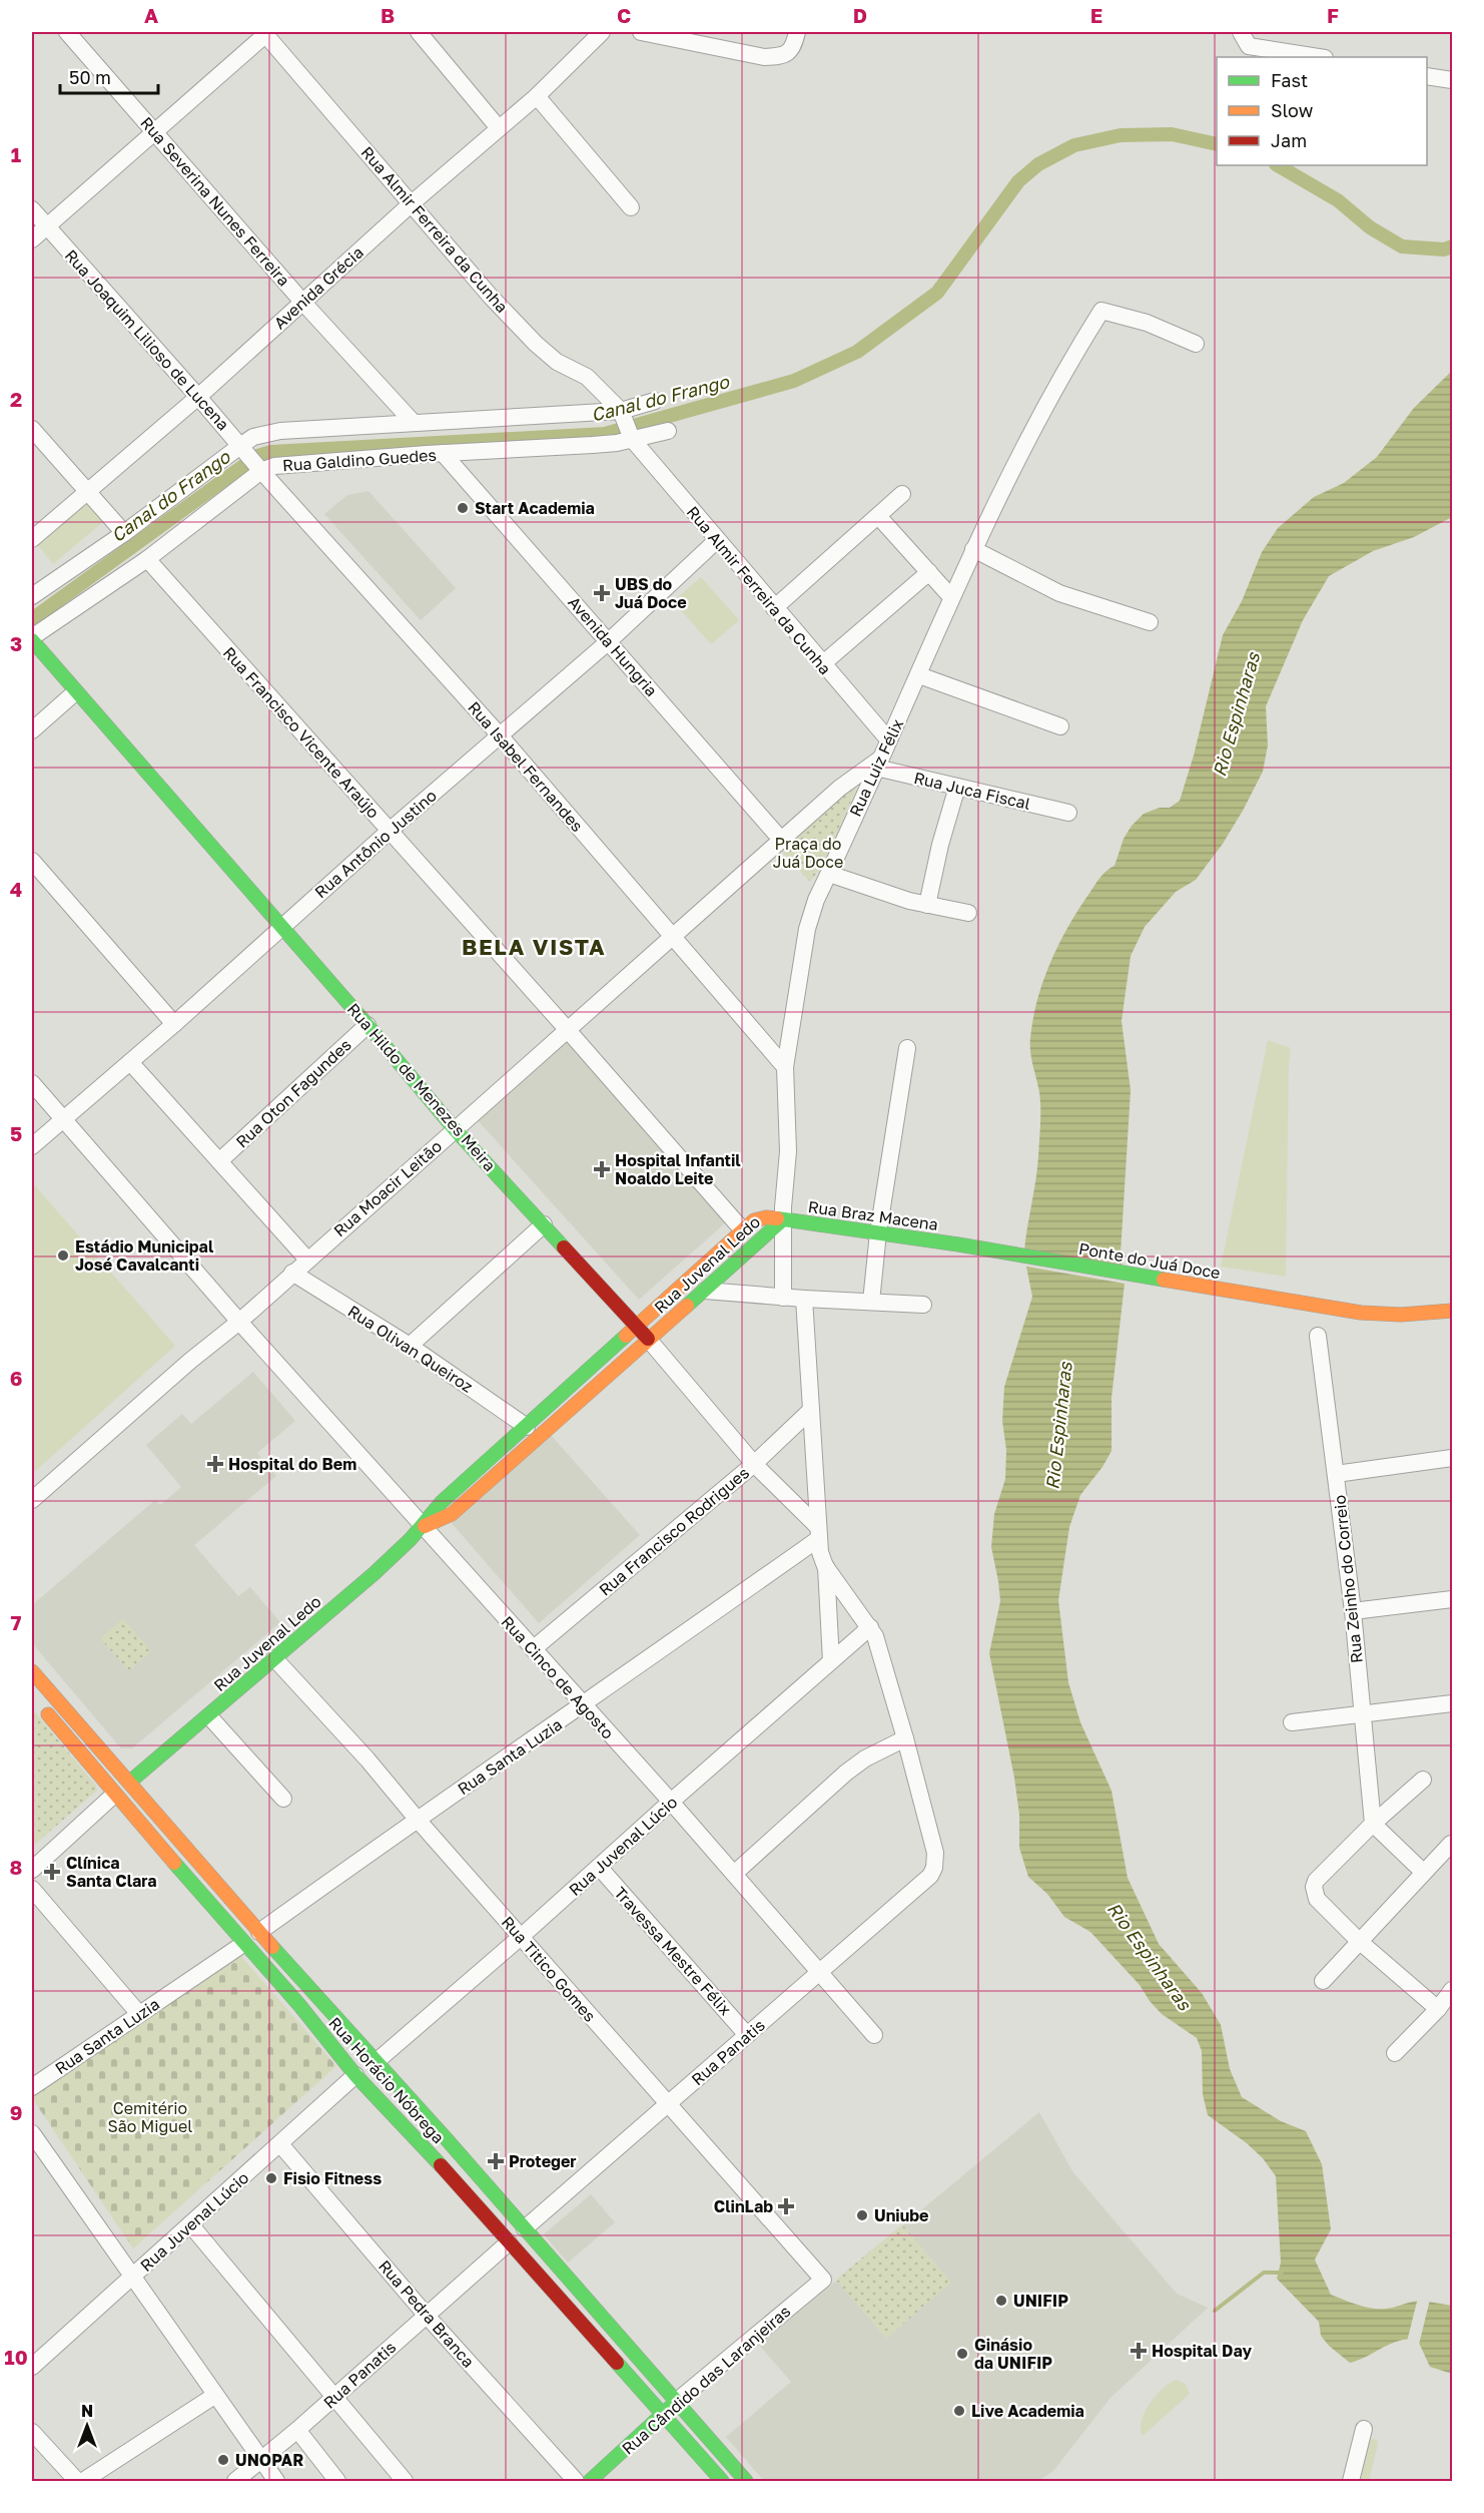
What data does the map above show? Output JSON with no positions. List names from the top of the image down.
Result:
{
  "streets": {
    "main road": [
      "Rua Hildo de Menezes Meira",
      "Rua Braz Macena",
      "Ponte do Juá Doce",
      "Rua Juvenal Ledo",
      "Rua Horácio Nóbrega",
      "Rua Cândido das Laranjeiras"
    ],
    "street": [
      "Rua Severina Nunes Ferreira",
      "Rua Almir Ferreira da Cunha",
      "Avenida Grécia",
      "Rua Joaquim Lilioso de Lucena",
      "Rua Galdino Guedes",
      "Avenida Hungria",
      "Rua Francisco Vicente Araújo",
      "Rua Isabel Fernandes",
      "Rua Luiz Félix",
      "Rua Juca Fiscal",
      "Rua Antônio Justino",
      "Rua Oton Fagundes",
      "Rua Moacir Leitão",
      "Rua Olivan Queiroz",
      "Rua Francisco Rodrigues",
      "Rua Zeinho do Correio",
      "Rua Cinco de Agosto",
      "Rua Santa Luzia",
      "Rua Juvenal Lúcio",
      "Travessa Mestre Félix",
      "Rua Titico Gomes",
      "Rua Panatis",
      "Rua Pedra Branca"
    ]
  },
  "crossings": [
    ["Rua Severina Nunes Ferreira", "Avenida Grécia"],
    ["Rua Severina Nunes Ferreira", "Rua Galdino Guedes"],
    ["Rua Almir Ferreira da Cunha", "Avenida Grécia"],
    ["Rua Almir Ferreira da Cunha", "Rua Galdino Guedes"],
    ["Rua Almir Ferreira da Cunha", "Rua Luiz Félix"],
    ["Rua Almir Ferreira da Cunha", "Rua Antônio Justino"],
    ["Avenida Grécia", "Rua Joaquim Lilioso de Lucena"],
    ["Rua Joaquim Lilioso de Lucena", "Rua Galdino Guedes"],
    ["Rua Joaquim Lilioso de Lucena", "Rua Isabel Fernandes"],
    ["Rua Galdino Guedes", "Avenida Hungria"],
    ["Rua Galdino Guedes", "Rua Francisco Vicente Araújo"],
    ["Rua Galdino Guedes", "Rua Isabel Fernandes"],
    ["Rua Galdino Guedes", "Rua Hildo de Menezes Meira"],
    ["Avenida Hungria", "Rua Antônio Justino"],
    ["Avenida Hungria", "Rua Moacir Leitão"],
    ["Rua Francisco Vicente Araújo", "Rua Antônio Justino"],
    ["Rua Francisco Vicente Araújo", "Rua Moacir Leitão"],
    ["Rua Francisco Vicente Araújo", "Rua Juvenal Ledo"],
    ["Rua Isabel Fernandes", "Rua Luiz Félix"],
    ["Rua Isabel Fernandes", "Rua Antônio Justino"],
    ["Rua Isabel Fernandes", "Rua Moacir Leitão"],
    ["Rua Luiz Félix", "Rua Juca Fiscal"],
    ["Rua Luiz Félix", "Rua Moacir Leitão"],
    ["Rua Luiz Félix", "Rua Braz Macena"],
    ["Rua Luiz Félix", "Rua Juvenal Ledo"],
    ["Rua Juca Fiscal", "Rua Moacir Leitão"],
    ["Rua Antônio Justino", "Rua Hildo de Menezes Meira"],
    ["Rua Antônio Justino", "Rua Cinco de Agosto"],
    ["Rua Hildo de Menezes Meira", "Rua Oton Fagundes"],
    ["Rua Hildo de Menezes Meira", "Rua Moacir Leitão"],
    ["Rua Hildo de Menezes Meira", "Rua Juvenal Ledo"],
    ["Rua Hildo de Menezes Meira", "Rua Francisco Rodrigues"],
    ["Rua Hildo de Menezes Meira", "Rua Santa Luzia"],
    ["Rua Moacir Leitão", "Rua Olivan Queiroz"],
    ["Rua Moacir Leitão", "Rua Cinco de Agosto"],
    ["Rua Braz Macena", "Ponte do Juá Doce"],
    ["Rua Braz Macena", "Rua Juvenal Ledo"],
    ["Rua Juvenal Ledo", "Rua Olivan Queiroz"],
    ["Rua Juvenal Ledo", "Rua Cinco de Agosto"],
    ["Rua Juvenal Ledo", "Rua Titico Gomes"],
    ["Rua Juvenal Ledo", "Rua Horácio Nóbrega"],
    ["Rua Francisco Rodrigues", "Rua Cinco de Agosto"],
    ["Rua Cinco de Agosto", "Rua Santa Luzia"],
    ["Rua Cinco de Agosto", "Rua Juvenal Lúcio"],
    ["Rua Cinco de Agosto", "Rua Panatis"],
    ["Rua Santa Luzia", "Rua Titico Gomes"],
    ["Rua Santa Luzia", "Rua Horácio Nóbrega"],
    ["Rua Juvenal Lúcio", "Travessa Mestre Félix"],
    ["Rua Juvenal Lúcio", "Rua Titico Gomes"],
    ["Rua Juvenal Lúcio", "Rua Horácio Nóbrega"],
    ["Rua Juvenal Lúcio", "Rua Pedra Branca"],
    ["Travessa Mestre Félix", "Rua Panatis"],
    ["Rua Titico Gomes", "Rua Panatis"],
    ["Rua Titico Gomes", "Rua Cândido das Laranjeiras"],
    ["Rua Panatis", "Rua Horácio Nóbrega"],
    ["Rua Panatis", "Rua Pedra Branca"],
    ["Rua Horácio Nóbrega", "Rua Cândido das Laranjeiras"]
  ],
  "districts": ["BELA VISTA"],
  "water": ["Canal do Frango", "Rio Espinharas"],
  "parks": ["Praça do Juá Doce", "Cemitério São Miguel"],
  "places": {
    "other": [
      "Start Academia",
      "Estádio Municipal José Cavalcanti",
      "Fisio Fitness",
      "Uniube",
      "UNIFIP",
      "Ginásio da UNIFIP",
      "Live Academia",
      "UNOPAR"
    ],
    "health": [
      "UBS do Juá Doce",
      "Hospital Infantil Noaldo Leite",
      "Hospital do Bem",
      "Clínica Santa Clara",
      "Proteger",
      "ClinLab",
      "Hospital Day"
    ]
  },
  "legend": ["Fast", "Slow", "Jam"],
  "scale_bar": "50 m",
  "north": "top",
  "grid": {
    "columns": [
      "A",
      "B",
      "C",
      "D",
      "E",
      "F"
    ],
    "rows": [
      "1",
      "2",
      "3",
      "4",
      "5",
      "6",
      "7",
      "8",
      "9",
      "10"
    ]
  }
}
